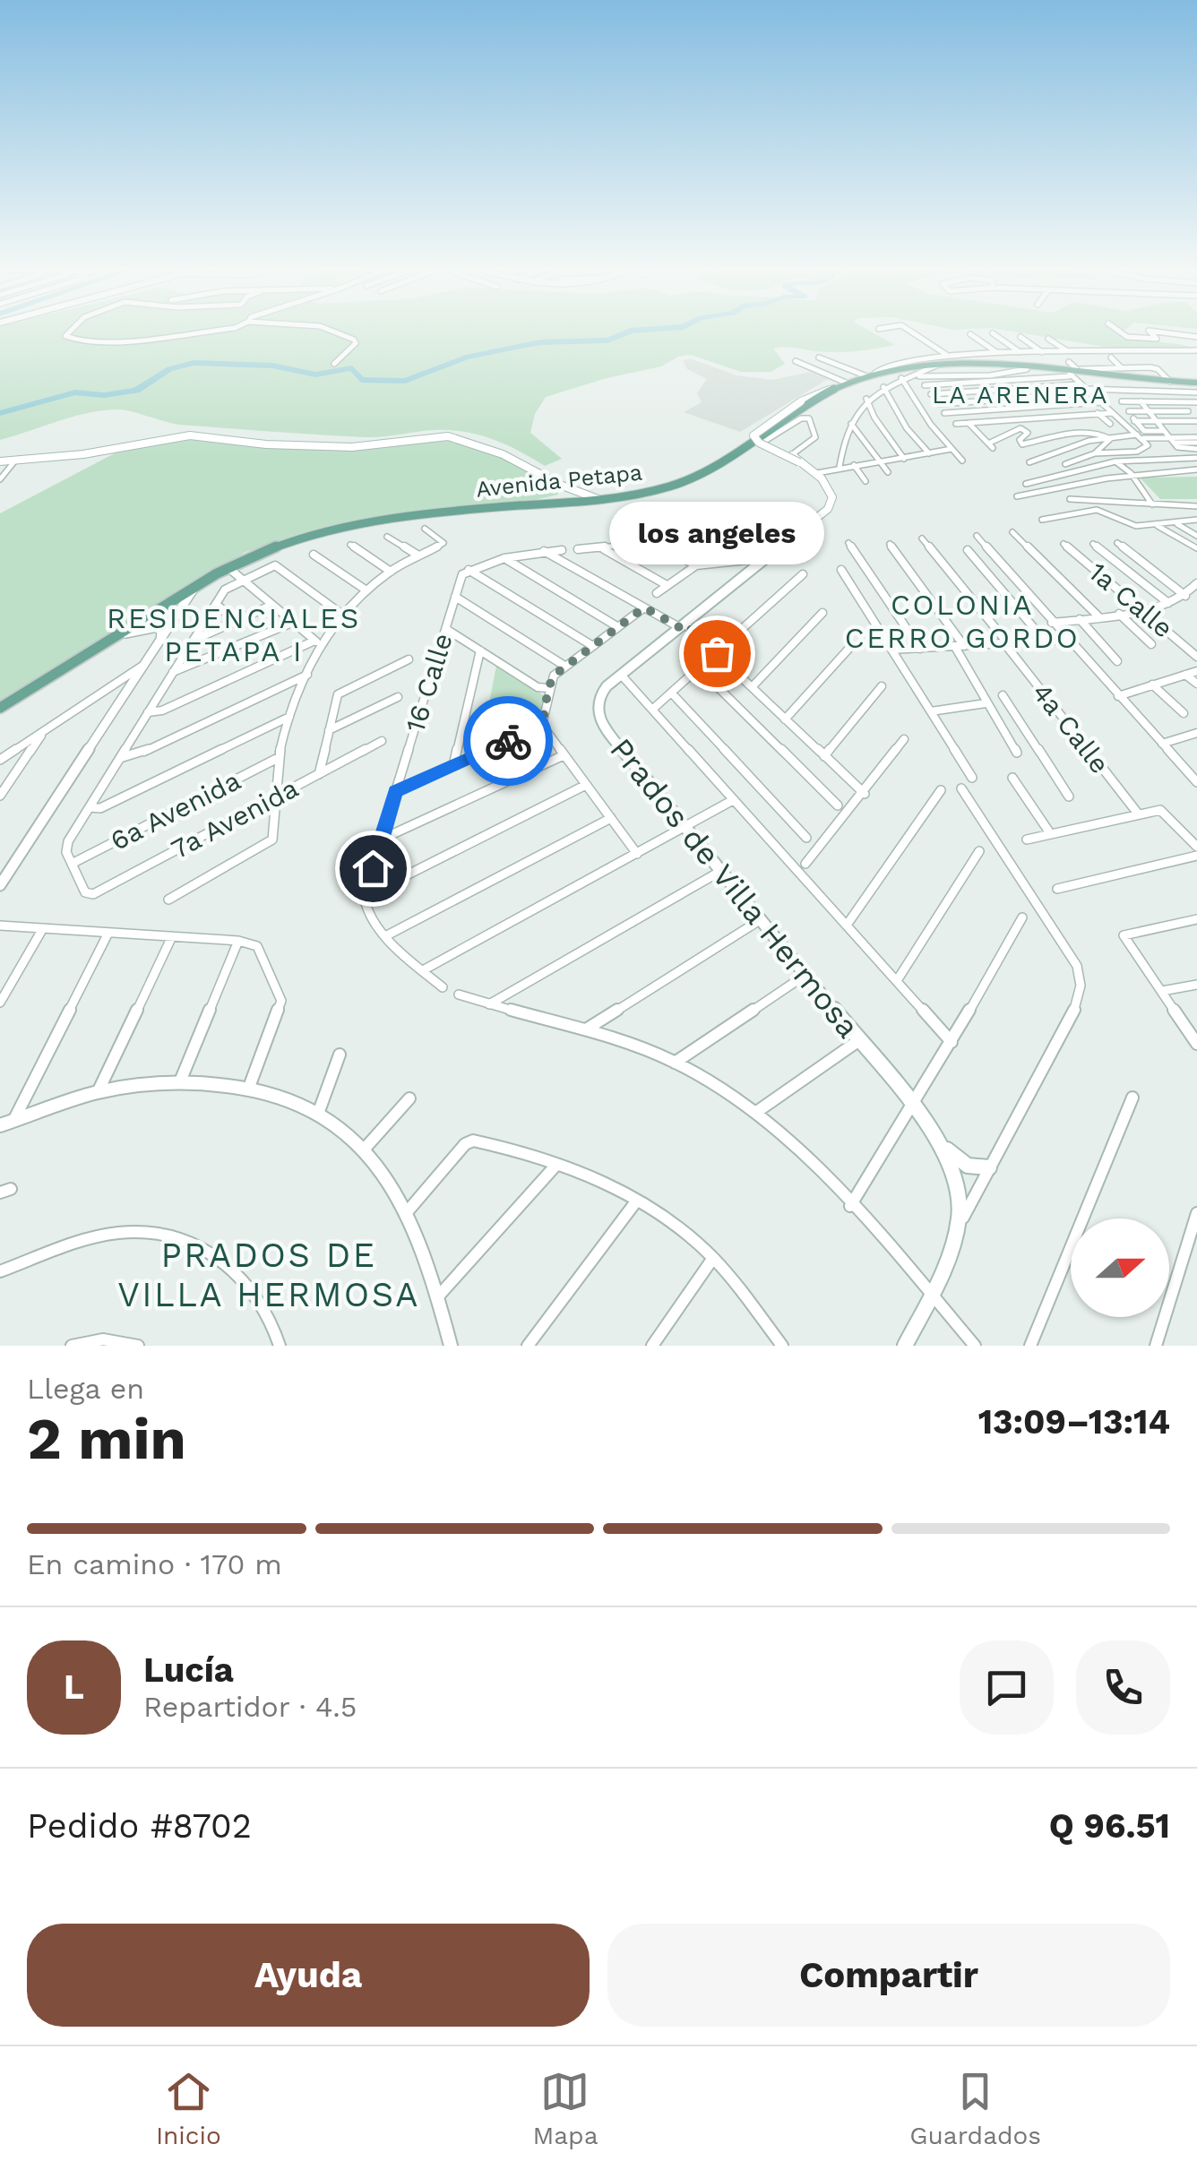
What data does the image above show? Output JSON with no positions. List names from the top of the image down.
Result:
{
  "streets": {
    "main road": ["Avenida Petapa", "Prados de Villa Hermosa"],
    "street": [
      "1a Calle",
      "16 Calle",
      "4a Calle",
      "6a Avenida",
      "7a Avenida"
    ]
  },
  "crossings": [
    ["6a Avenida", "7a Avenida"]
  ],
  "districts": [
    "LA ARENERA",
    "COLONIA CERRO GORDO",
    "RESIDENCIALES PETAPA I",
    "PRADOS DE VILLA HERMOSA"
  ],
  "places": ["los angeles"],
  "north": "right",
  "page": {
    "bubble": "los angeles",
    "heading": ["2 min", "Llega en", "13:09–13:14"],
    "panel": [
      "Lucía",
      "Repartidor · 4.5",
      "Pedido #8702",
      "Q 96.51"
    ],
    "bar": "En camino · 170 m",
    "round": "L",
    "buttons": ["Ayuda", "Compartir"],
    "tabs": ["Inicio", "Mapa", "Guardados"]
  }
}
